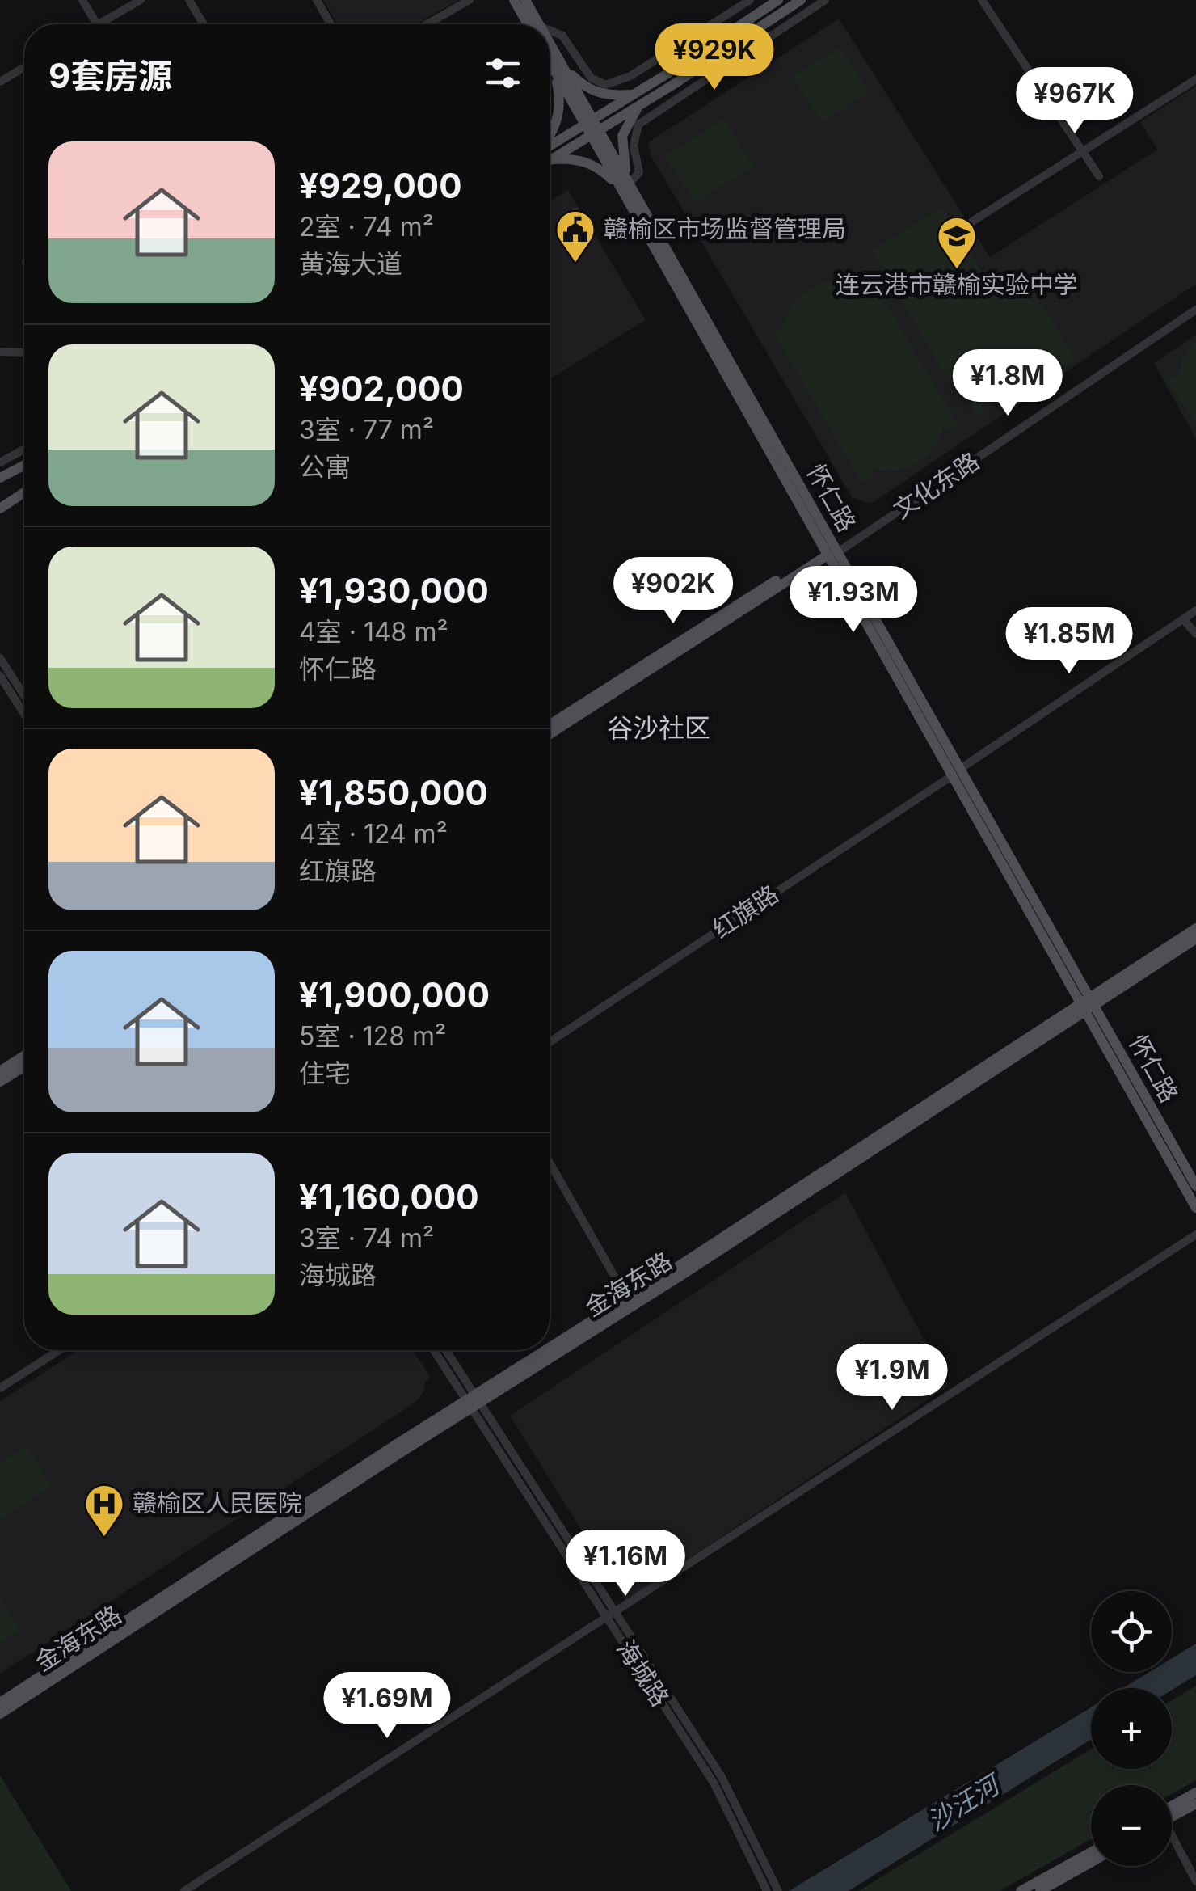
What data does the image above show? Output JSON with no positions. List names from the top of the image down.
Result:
{
  "streets": {
    "main road": ["怀仁路", "金海东路"],
    "street": ["文化东路", "红旗路", "海城路"]
  },
  "crossings": [
    ["文化东路", "怀仁路"],
    ["怀仁路", "红旗路"],
    ["怀仁路", "金海东路"],
    ["金海东路", "海城路"]
  ],
  "districts": ["谷沙社区"],
  "water": ["沙汪河"],
  "places": {
    "public building": ["赣榆区市场监督管理局"],
    "school or university": ["连云港市赣榆实验中学"],
    "hospital": ["赣榆区人民医院"]
  },
  "page": {
    "price": [
      "¥929K",
      "¥967K",
      "¥1.8M",
      "¥902K",
      "¥1.93M",
      "¥1.85M",
      "¥1.9M",
      "¥1.16M",
      "¥1.69M"
    ],
    "heading": "9套房源",
    "list": [
      {
        "name": "¥929,000",
        "note": "2室 · 74 m² · 黄海大道"
      },
      {
        "name": "¥902,000",
        "note": "3室 · 77 m² · 公寓"
      },
      {
        "name": "¥1,930,000",
        "note": "4室 · 148 m² · 怀仁路"
      },
      {
        "name": "¥1,850,000",
        "note": "4室 · 124 m² · 红旗路"
      },
      {
        "name": "¥1,900,000",
        "note": "5室 · 128 m² · 住宅"
      },
      {
        "name": "¥1,160,000",
        "note": "3室 · 74 m² · 海城路"
      }
    ],
    "map_buttons": ["+", "−"]
  }
}
